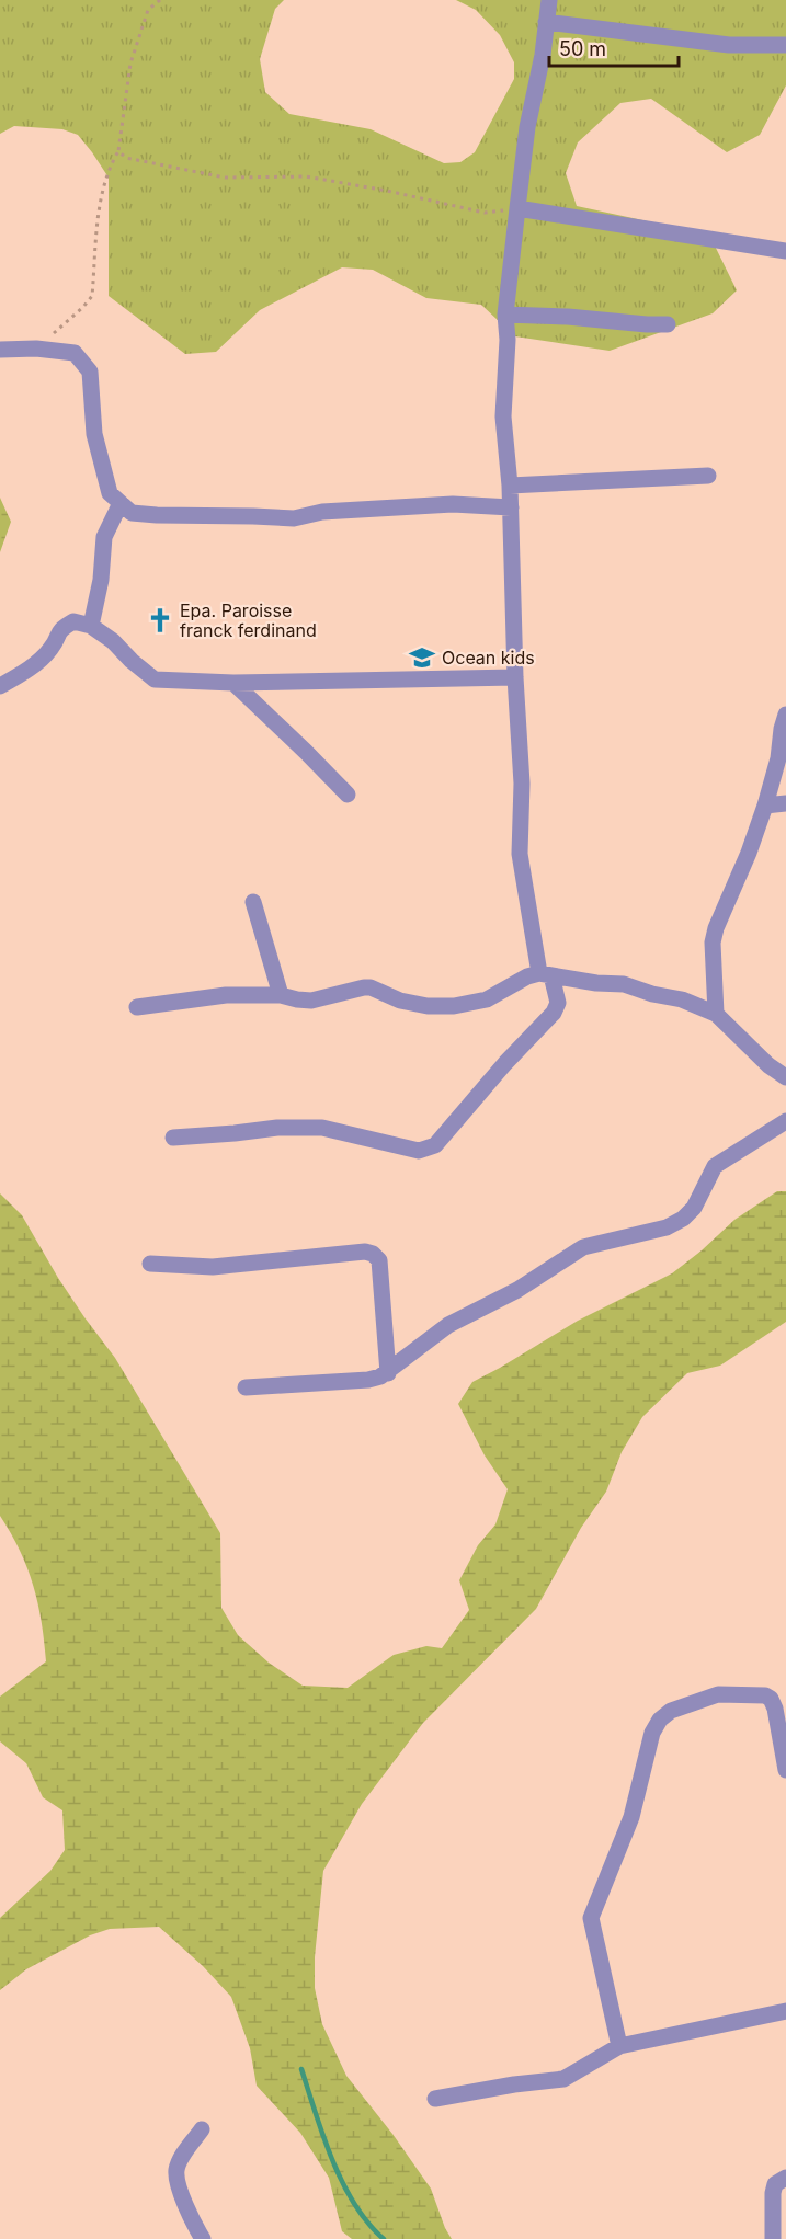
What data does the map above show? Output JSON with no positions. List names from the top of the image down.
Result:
{
  "places": {
    "church": ["Epa. Paroisse franck ferdinand"],
    "school or university": ["Ocean kids"]
  },
  "scale_bar": "50 m"
}
